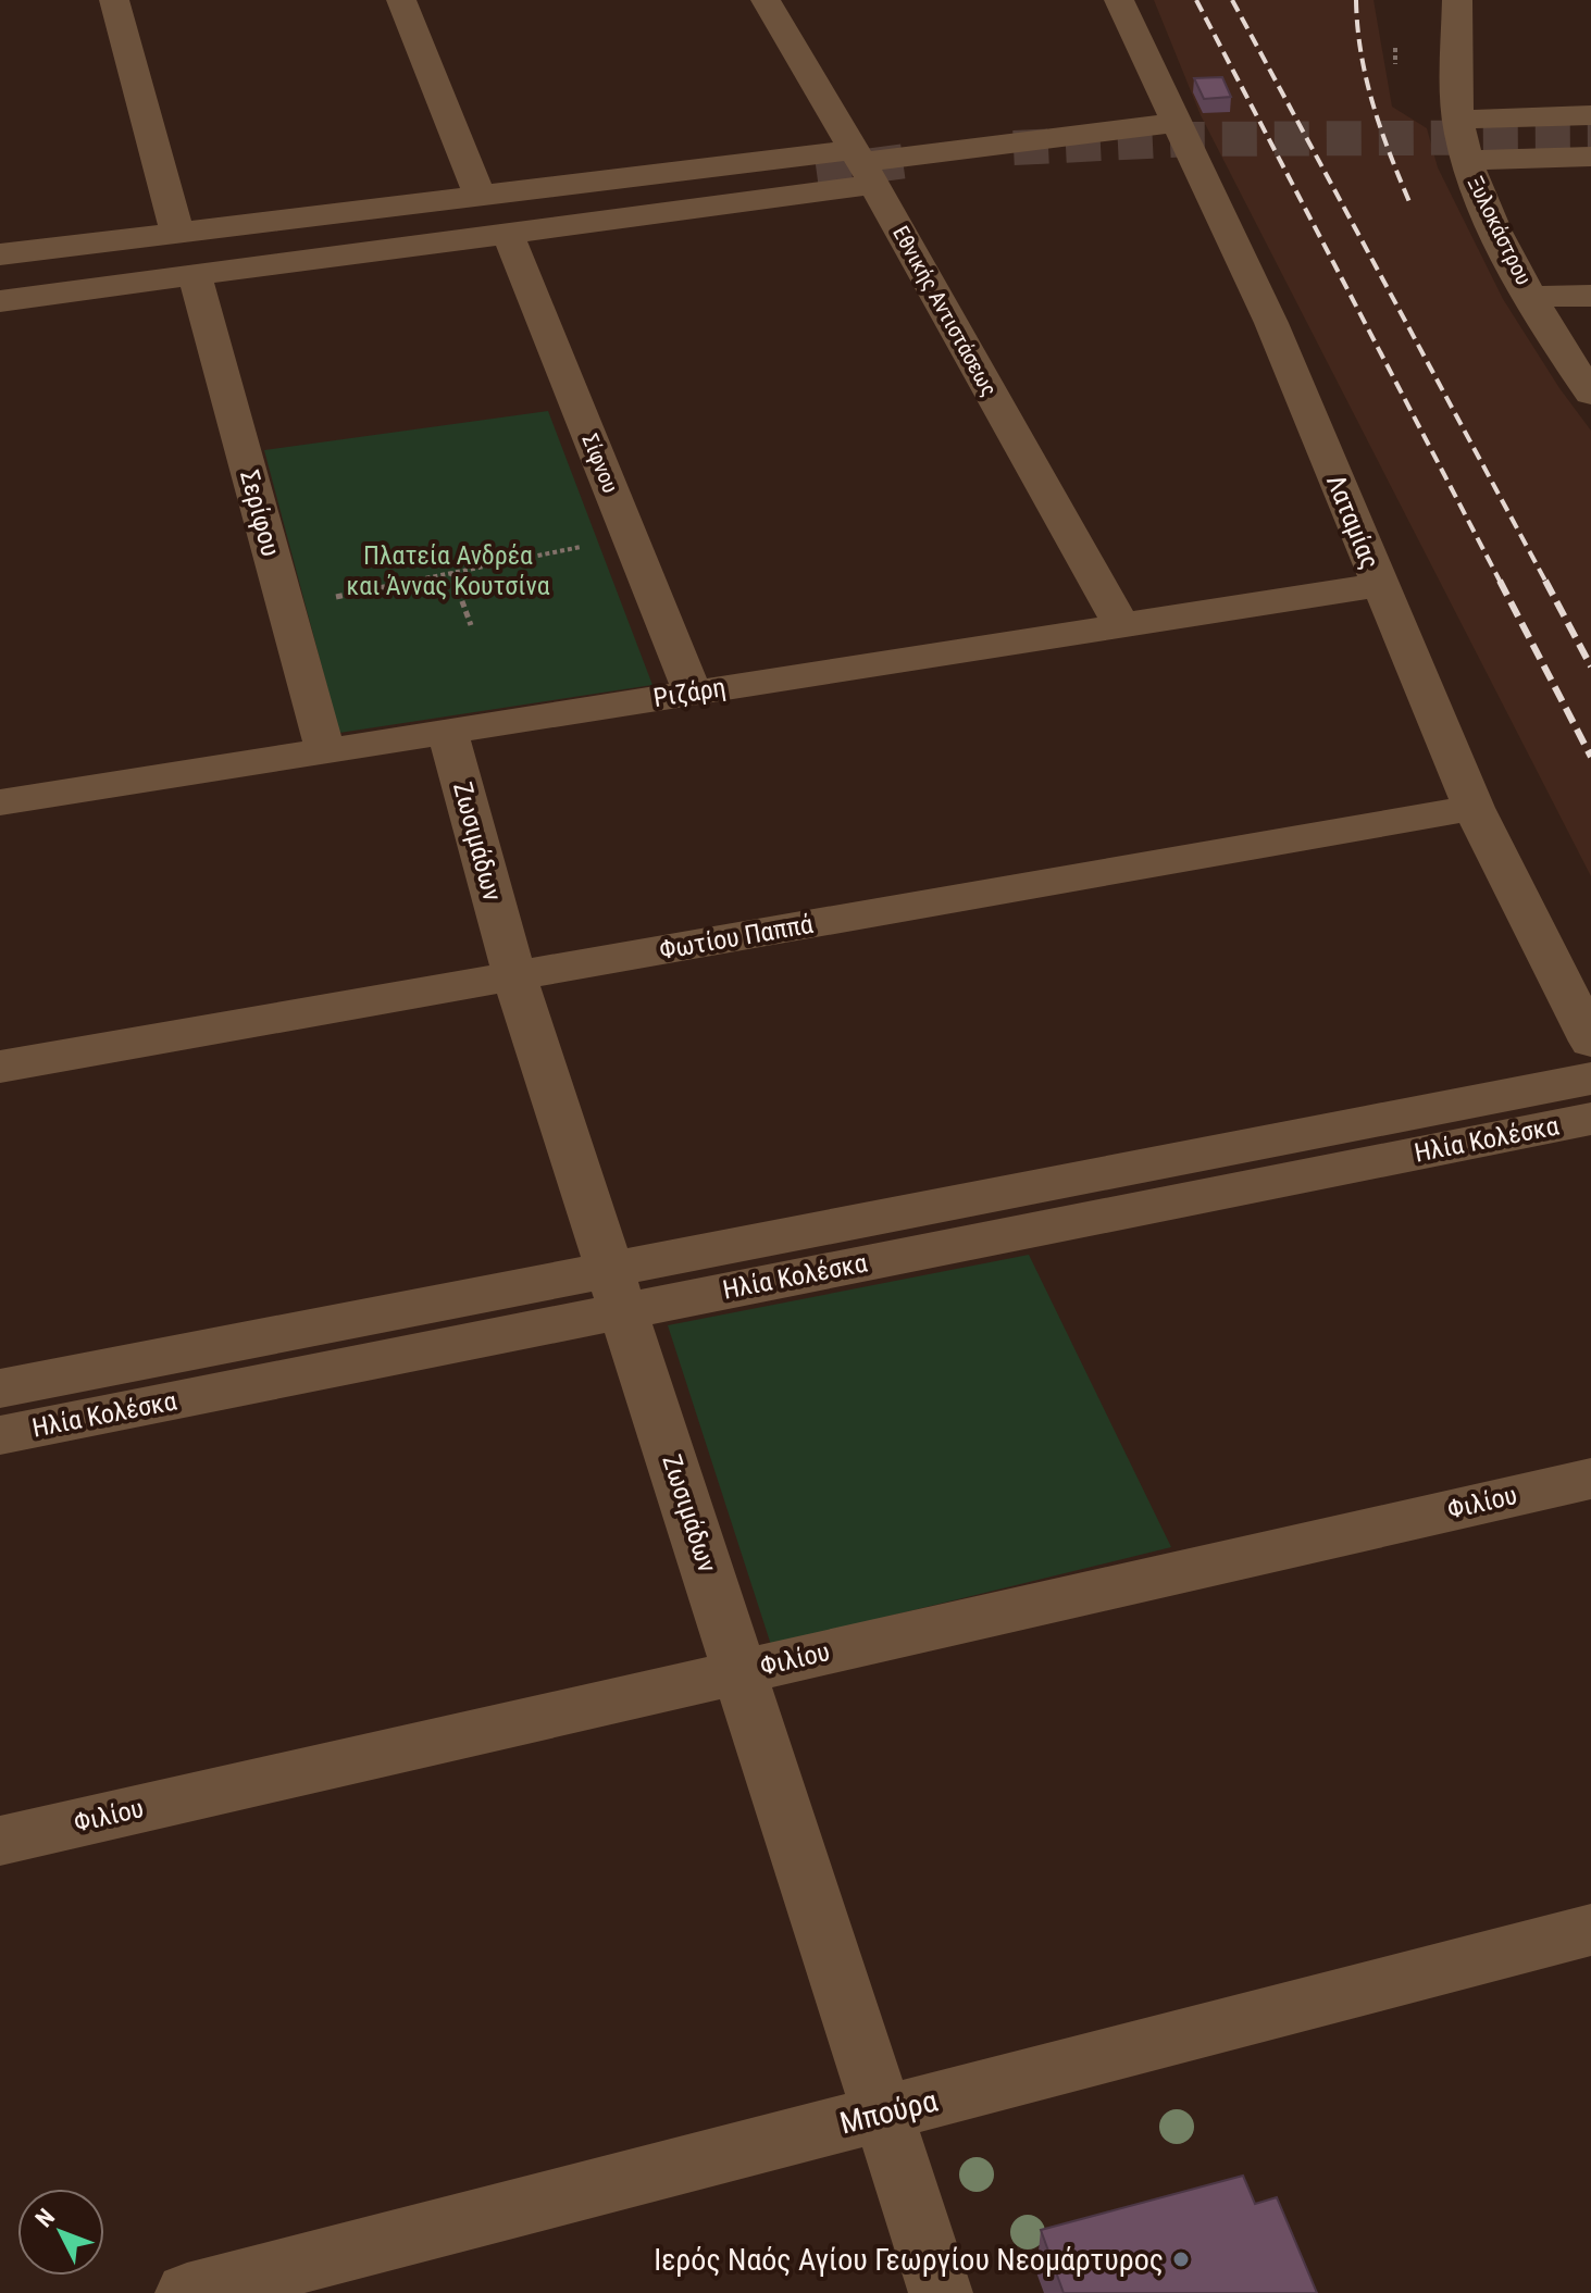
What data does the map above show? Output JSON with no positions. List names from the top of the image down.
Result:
{
  "streets": {
    "street": [
      "Ξυλοκάστρου",
      "Εθνικής Αντιστάσεως",
      "Σίφνου",
      "Σερίφου",
      "Λαταμίας",
      "Ριζάρη",
      "Ζωσιμάδων",
      "Φωτίου Παππά",
      "Ηλία Κολέσκα",
      "Φιλίου",
      "Μπούρα"
    ]
  },
  "crossings": [
    ["Εθνικής Αντιστάσεως", "Ριζάρη"],
    ["Σίφνου", "Ριζάρη"],
    ["Σερίφου", "Ριζάρη"],
    ["Λαταμίας", "Ριζάρη"],
    ["Λαταμίας", "Φωτίου Παππά"],
    ["Ριζάρη", "Ζωσιμάδων"],
    ["Ζωσιμάδων", "Φωτίου Παππά"],
    ["Ζωσιμάδων", "Ηλία Κολέσκα"],
    ["Ζωσιμάδων", "Φιλίου"],
    ["Ζωσιμάδων", "Μπούρα"]
  ],
  "parks": ["Πλατεία Ανδρέα και Άννας Κουτσίνα"],
  "places": ["Ιερός Ναός Αγίου Γεωργίου Νεομάρτυρος"],
  "north": "top left"
}
